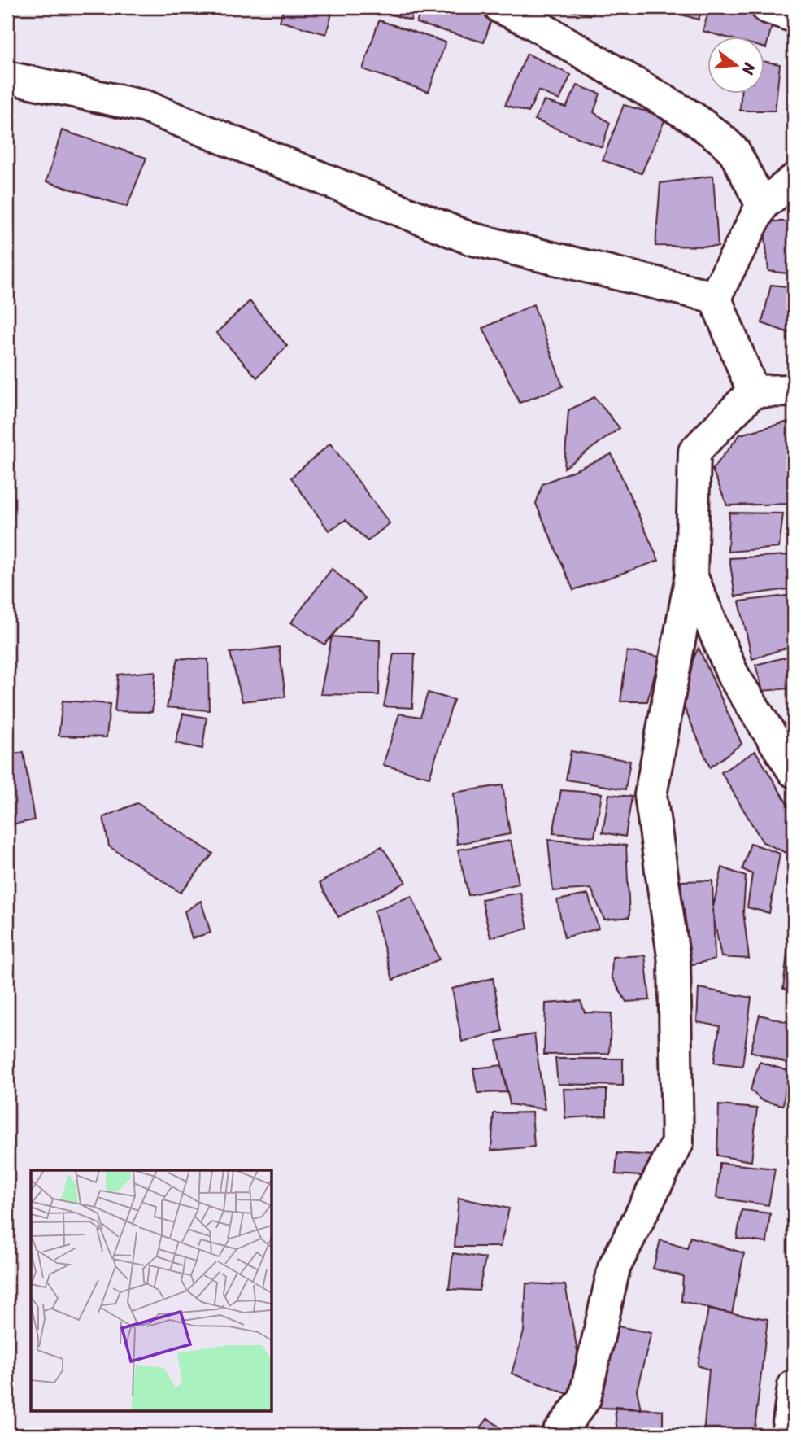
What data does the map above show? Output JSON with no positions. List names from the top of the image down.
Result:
{
  "north": "right"
}
